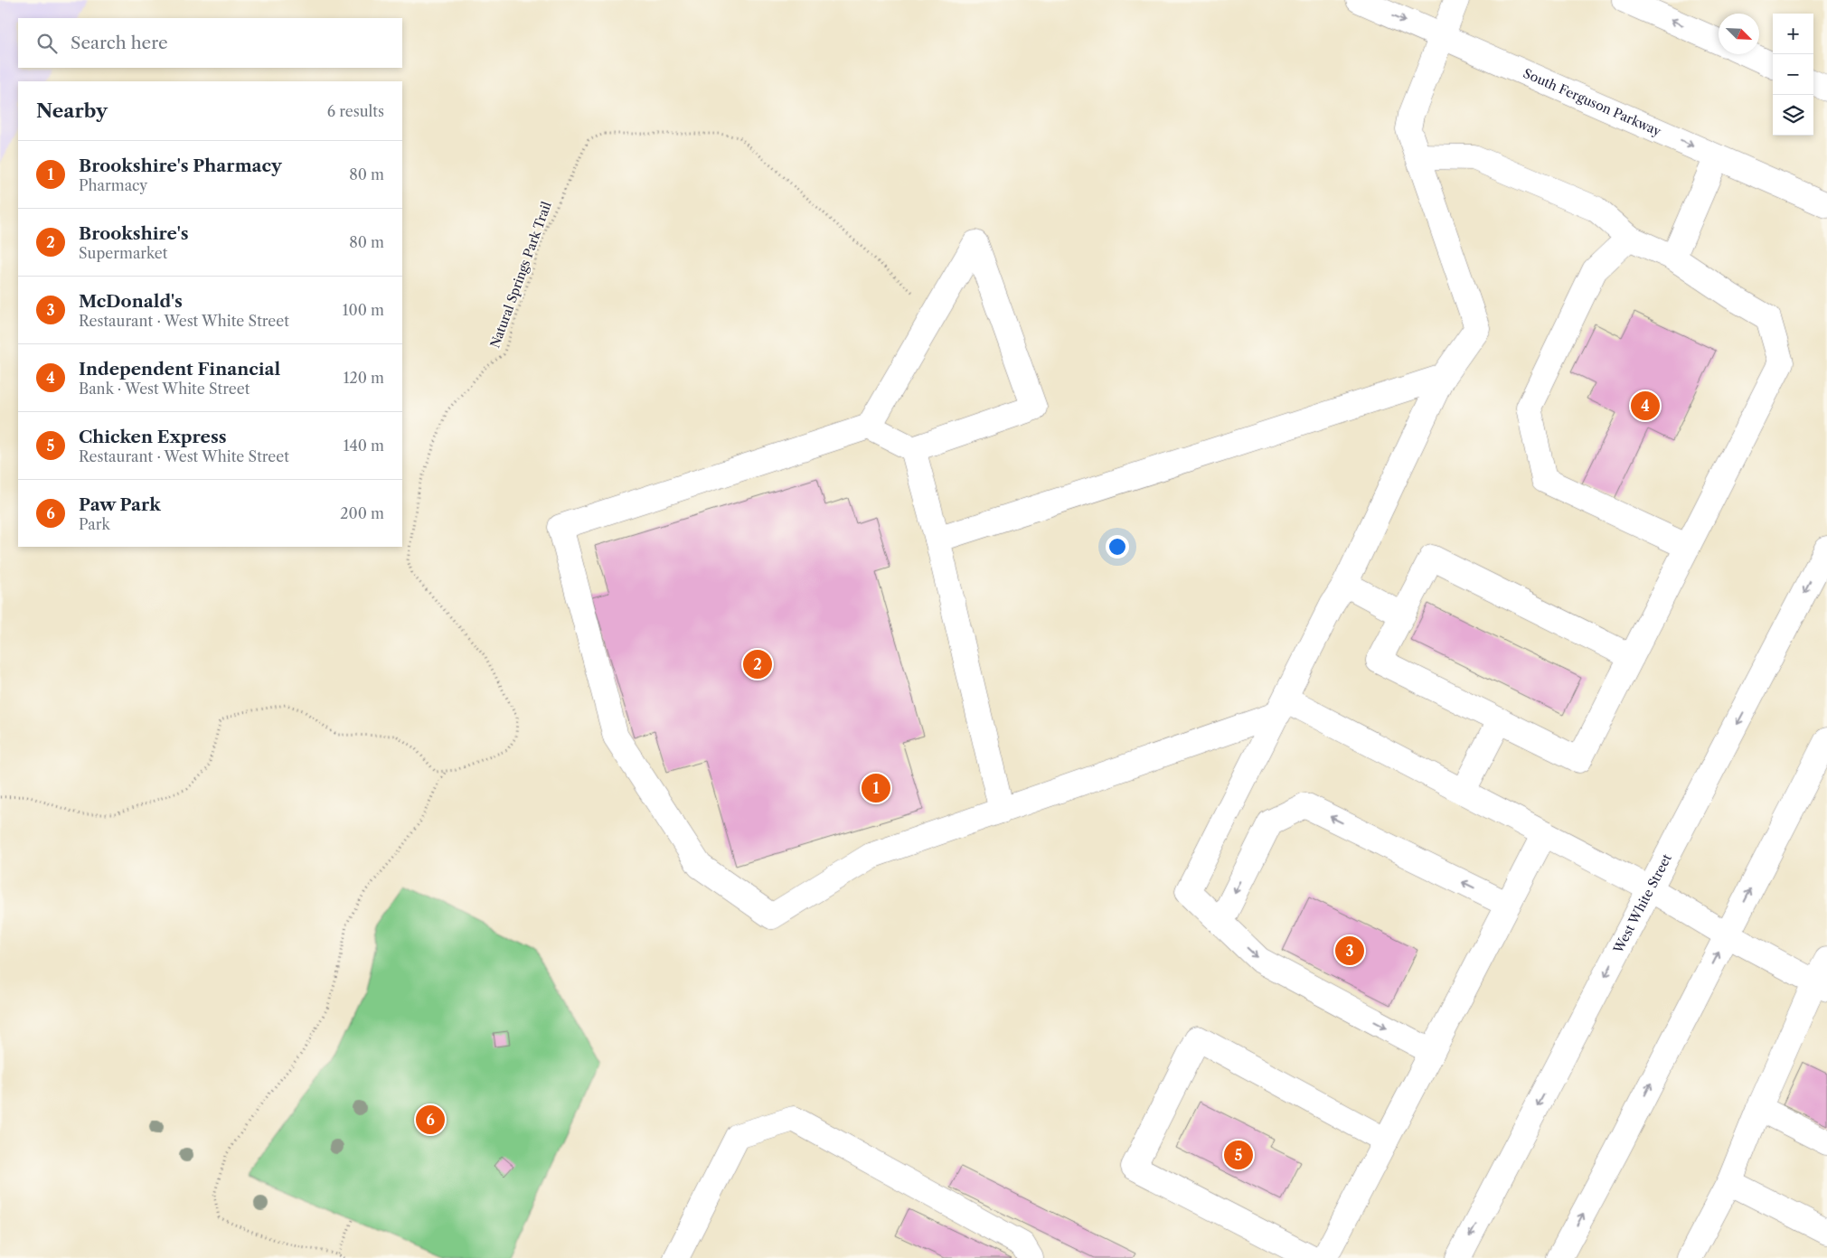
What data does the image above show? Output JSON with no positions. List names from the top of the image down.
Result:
{
  "streets": {
    "main road": ["South Ferguson Parkway", "West White Street"],
    "path": ["Natural Springs Park Trail"]
  },
  "north": "bottom right",
  "page": {
    "map_buttons": ["+", "−"],
    "search": "Search here",
    "heading": ["Nearby", "6 results"],
    "list": [
      {
        "mark": "1",
        "name": "Brookshire's Pharmacy",
        "note": "Pharmacy",
        "value": "80 m"
      },
      {
        "mark": "2",
        "name": "Brookshire's",
        "note": "Supermarket",
        "value": "80 m"
      },
      {
        "mark": "3",
        "name": "McDonald's",
        "note": "Restaurant · West White Street",
        "value": "100 m"
      },
      {
        "mark": "4",
        "name": "Independent Financial",
        "note": "Bank · West White Street",
        "value": "120 m"
      },
      {
        "mark": "5",
        "name": "Chicken Express",
        "note": "Restaurant · West White Street",
        "value": "140 m"
      },
      {
        "mark": "6",
        "name": "Paw Park",
        "note": "Park",
        "value": "200 m"
      }
    ],
    "pins": [
      "4",
      "2",
      "1",
      "3",
      "6",
      "5"
    ]
  }
}
